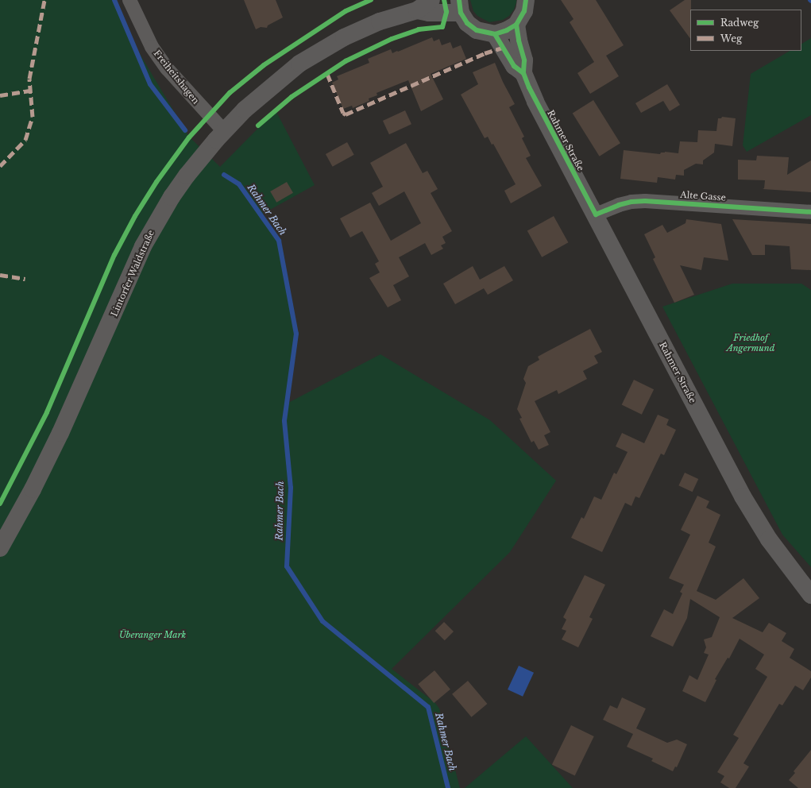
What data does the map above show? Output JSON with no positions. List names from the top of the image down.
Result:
{
  "streets": {
    "main road": ["Rahmer Straße", "Lintorfer Waldstraße"],
    "street": ["Freiheitshagen", "Alte Gasse"]
  },
  "crossings": [
    ["Freiheitshagen", "Lintorfer Waldstraße"],
    ["Rahmer Straße", "Alte Gasse"]
  ],
  "water": ["Rahmer Bach"],
  "parks": ["Friedhof Angermund", "Überanger Mark"],
  "legend": ["Radweg", "Weg"]
}
